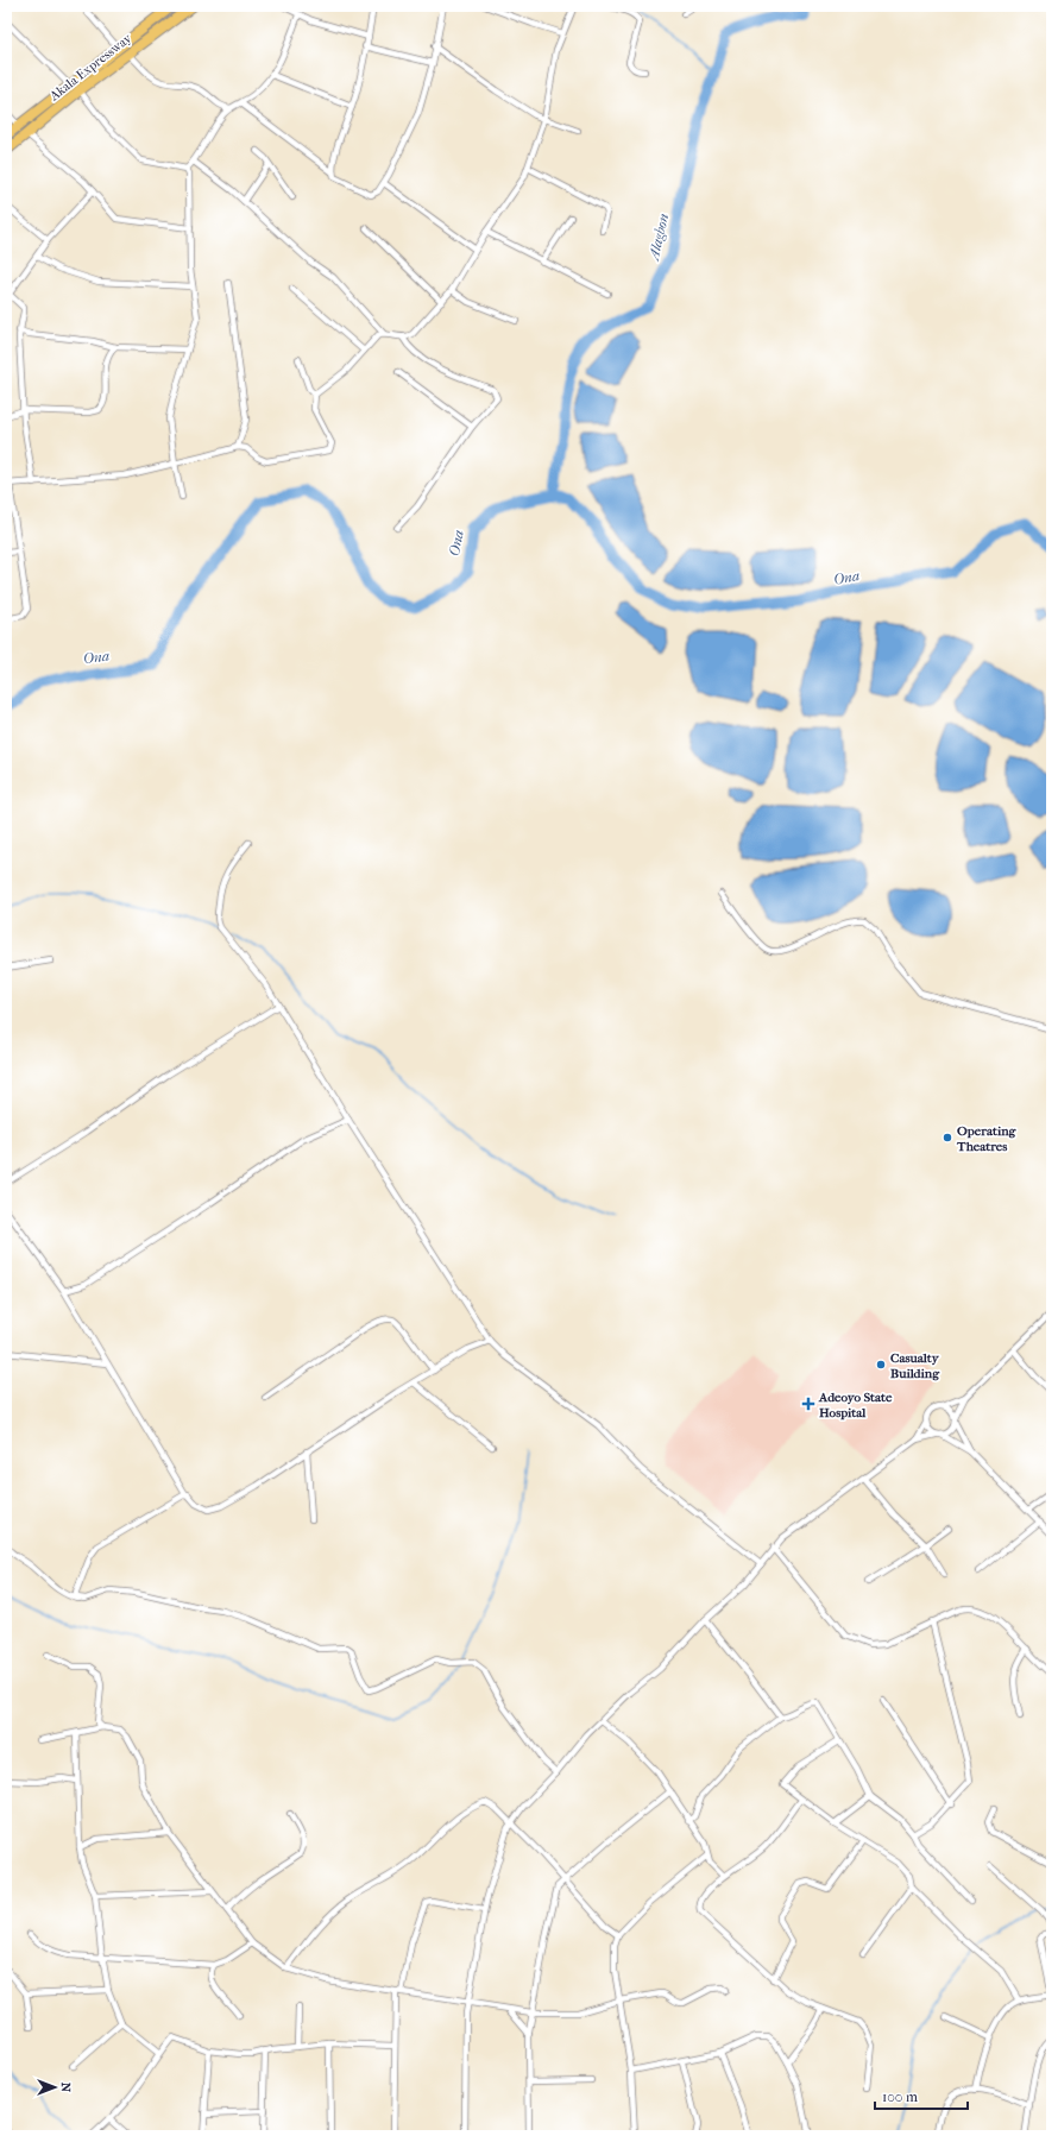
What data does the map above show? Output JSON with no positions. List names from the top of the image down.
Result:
{
  "streets": {
    "main road": ["Akala Expressway"]
  },
  "water": ["Alagbon", "Ona"],
  "places": {
    "other": ["Operating Theatres", "Casualty Building"],
    "health": ["Adeoyo State Hospital"]
  },
  "scale_bar": "100 m",
  "north": "right"
}
